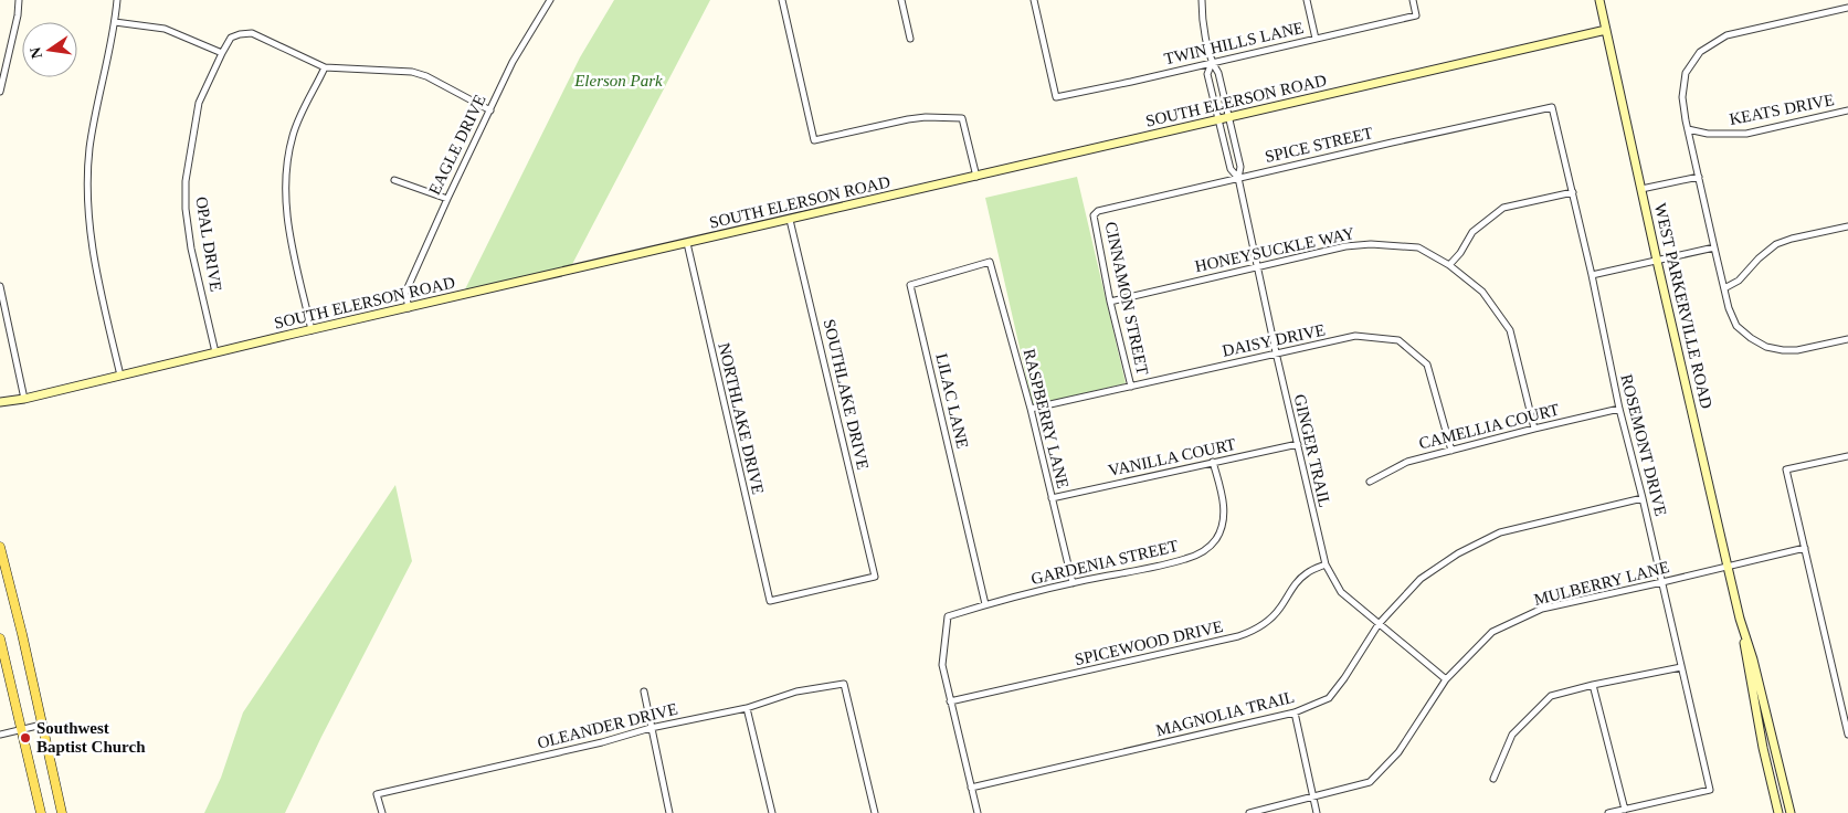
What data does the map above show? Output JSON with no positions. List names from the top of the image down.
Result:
{
  "streets": {
    "street": [
      "TWIN HILLS LANE",
      "SOUTH ELERSON ROAD",
      "KEATS DRIVE",
      "EAGLE DRIVE",
      "SPICE STREET",
      "OPAL DRIVE",
      "HONEYSUCKLE WAY",
      "CINNAMON STREET",
      "WEST PARKERVILLE ROAD",
      "DAISY DRIVE",
      "SOUTHLAKE DRIVE",
      "LILAC LANE",
      "NORTHLAKE DRIVE",
      "RASPBERRY LANE",
      "CAMELLIA COURT",
      "ROSEMONT DRIVE",
      "GINGER TRAIL",
      "VANILLA COURT",
      "GARDENIA STREET",
      "MULBERRY LANE",
      "SPICEWOOD DRIVE",
      "MAGNOLIA TRAIL",
      "OLEANDER DRIVE"
    ]
  },
  "crossings": [
    ["TWIN HILLS LANE", "GINGER TRAIL"],
    ["SOUTH ELERSON ROAD", "EAGLE DRIVE"],
    ["SOUTH ELERSON ROAD", "OPAL DRIVE"],
    ["SOUTH ELERSON ROAD", "WEST PARKERVILLE ROAD"],
    ["SOUTH ELERSON ROAD", "SOUTHLAKE DRIVE"],
    ["SOUTH ELERSON ROAD", "NORTHLAKE DRIVE"],
    ["SOUTH ELERSON ROAD", "GINGER TRAIL"],
    ["SPICE STREET", "CINNAMON STREET"],
    ["SPICE STREET", "ROSEMONT DRIVE"],
    ["SPICE STREET", "GINGER TRAIL"],
    ["HONEYSUCKLE WAY", "CINNAMON STREET"],
    ["HONEYSUCKLE WAY", "CAMELLIA COURT"],
    ["HONEYSUCKLE WAY", "GINGER TRAIL"],
    ["CINNAMON STREET", "DAISY DRIVE"],
    ["WEST PARKERVILLE ROAD", "MULBERRY LANE"],
    ["DAISY DRIVE", "RASPBERRY LANE"],
    ["DAISY DRIVE", "CAMELLIA COURT"],
    ["DAISY DRIVE", "GINGER TRAIL"],
    ["SOUTHLAKE DRIVE", "NORTHLAKE DRIVE"],
    ["LILAC LANE", "RASPBERRY LANE"],
    ["LILAC LANE", "GARDENIA STREET"],
    ["RASPBERRY LANE", "VANILLA COURT"],
    ["RASPBERRY LANE", "GARDENIA STREET"],
    ["CAMELLIA COURT", "ROSEMONT DRIVE"],
    ["ROSEMONT DRIVE", "MULBERRY LANE"],
    ["ROSEMONT DRIVE", "MAGNOLIA TRAIL"],
    ["GINGER TRAIL", "VANILLA COURT"],
    ["GINGER TRAIL", "MULBERRY LANE"],
    ["GINGER TRAIL", "SPICEWOOD DRIVE"],
    ["GINGER TRAIL", "MAGNOLIA TRAIL"],
    ["VANILLA COURT", "GARDENIA STREET"],
    ["GARDENIA STREET", "SPICEWOOD DRIVE"]
  ],
  "parks": ["Elerson Park"],
  "places": ["Southwest Baptist Church"],
  "north": "left"
}
